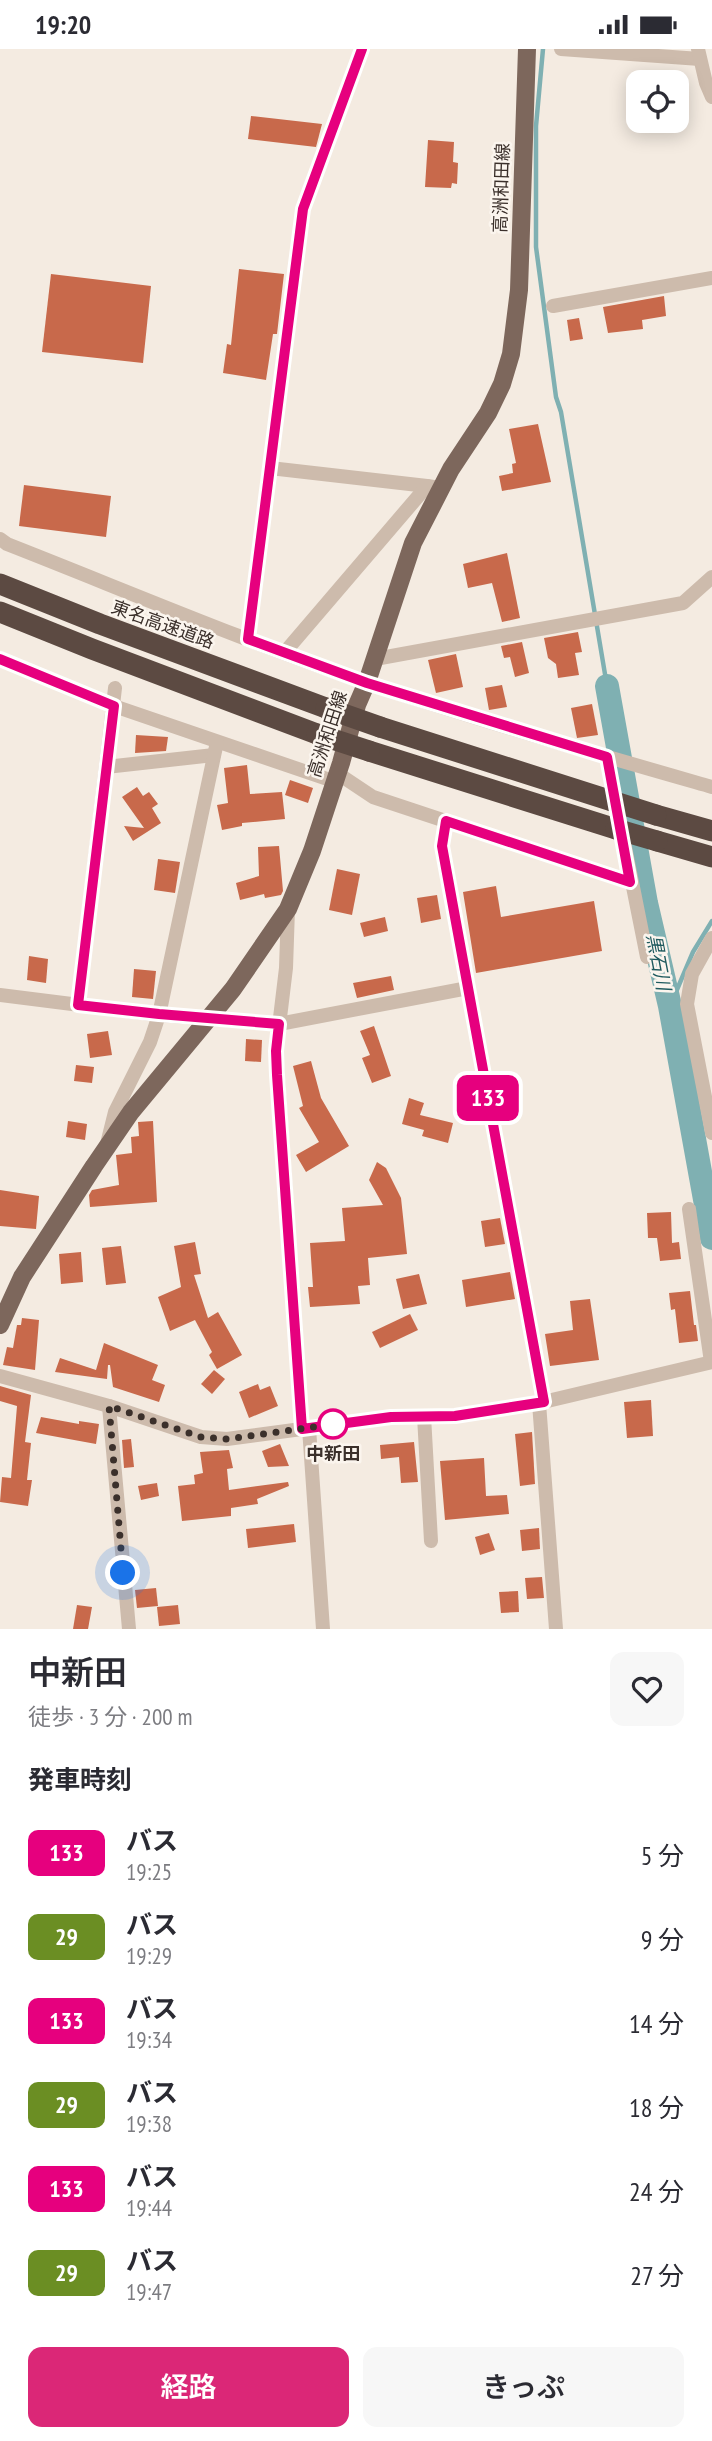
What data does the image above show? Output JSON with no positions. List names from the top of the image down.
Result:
{
  "streets": {
    "highway": ["東名高速道路"],
    "main road": ["高洲和田線"]
  },
  "water": ["黒石川"],
  "places": ["中新田"],
  "lines": ["bus line 133"],
  "page": {
    "status": "19:20",
    "on_map": "133",
    "heading": [
      ["中新田", "徒歩 · 3 分 · 200 m"],
      "発車時刻"
    ],
    "list": [
      {
        "mark": "133",
        "name": "バス",
        "note": "19:25",
        "value": "5 分"
      },
      {
        "mark": "29",
        "name": "バス",
        "note": "19:29",
        "value": "9 分"
      },
      {
        "mark": "133",
        "name": "バス",
        "note": "19:34",
        "value": "14 分"
      },
      {
        "mark": "29",
        "name": "バス",
        "note": "19:38",
        "value": "18 分"
      },
      {
        "mark": "133",
        "name": "バス",
        "note": "19:44",
        "value": "24 分"
      },
      {
        "mark": "29",
        "name": "バス",
        "note": "19:47",
        "value": "27 分"
      }
    ],
    "buttons": ["経路", "きっぷ"]
  }
}
